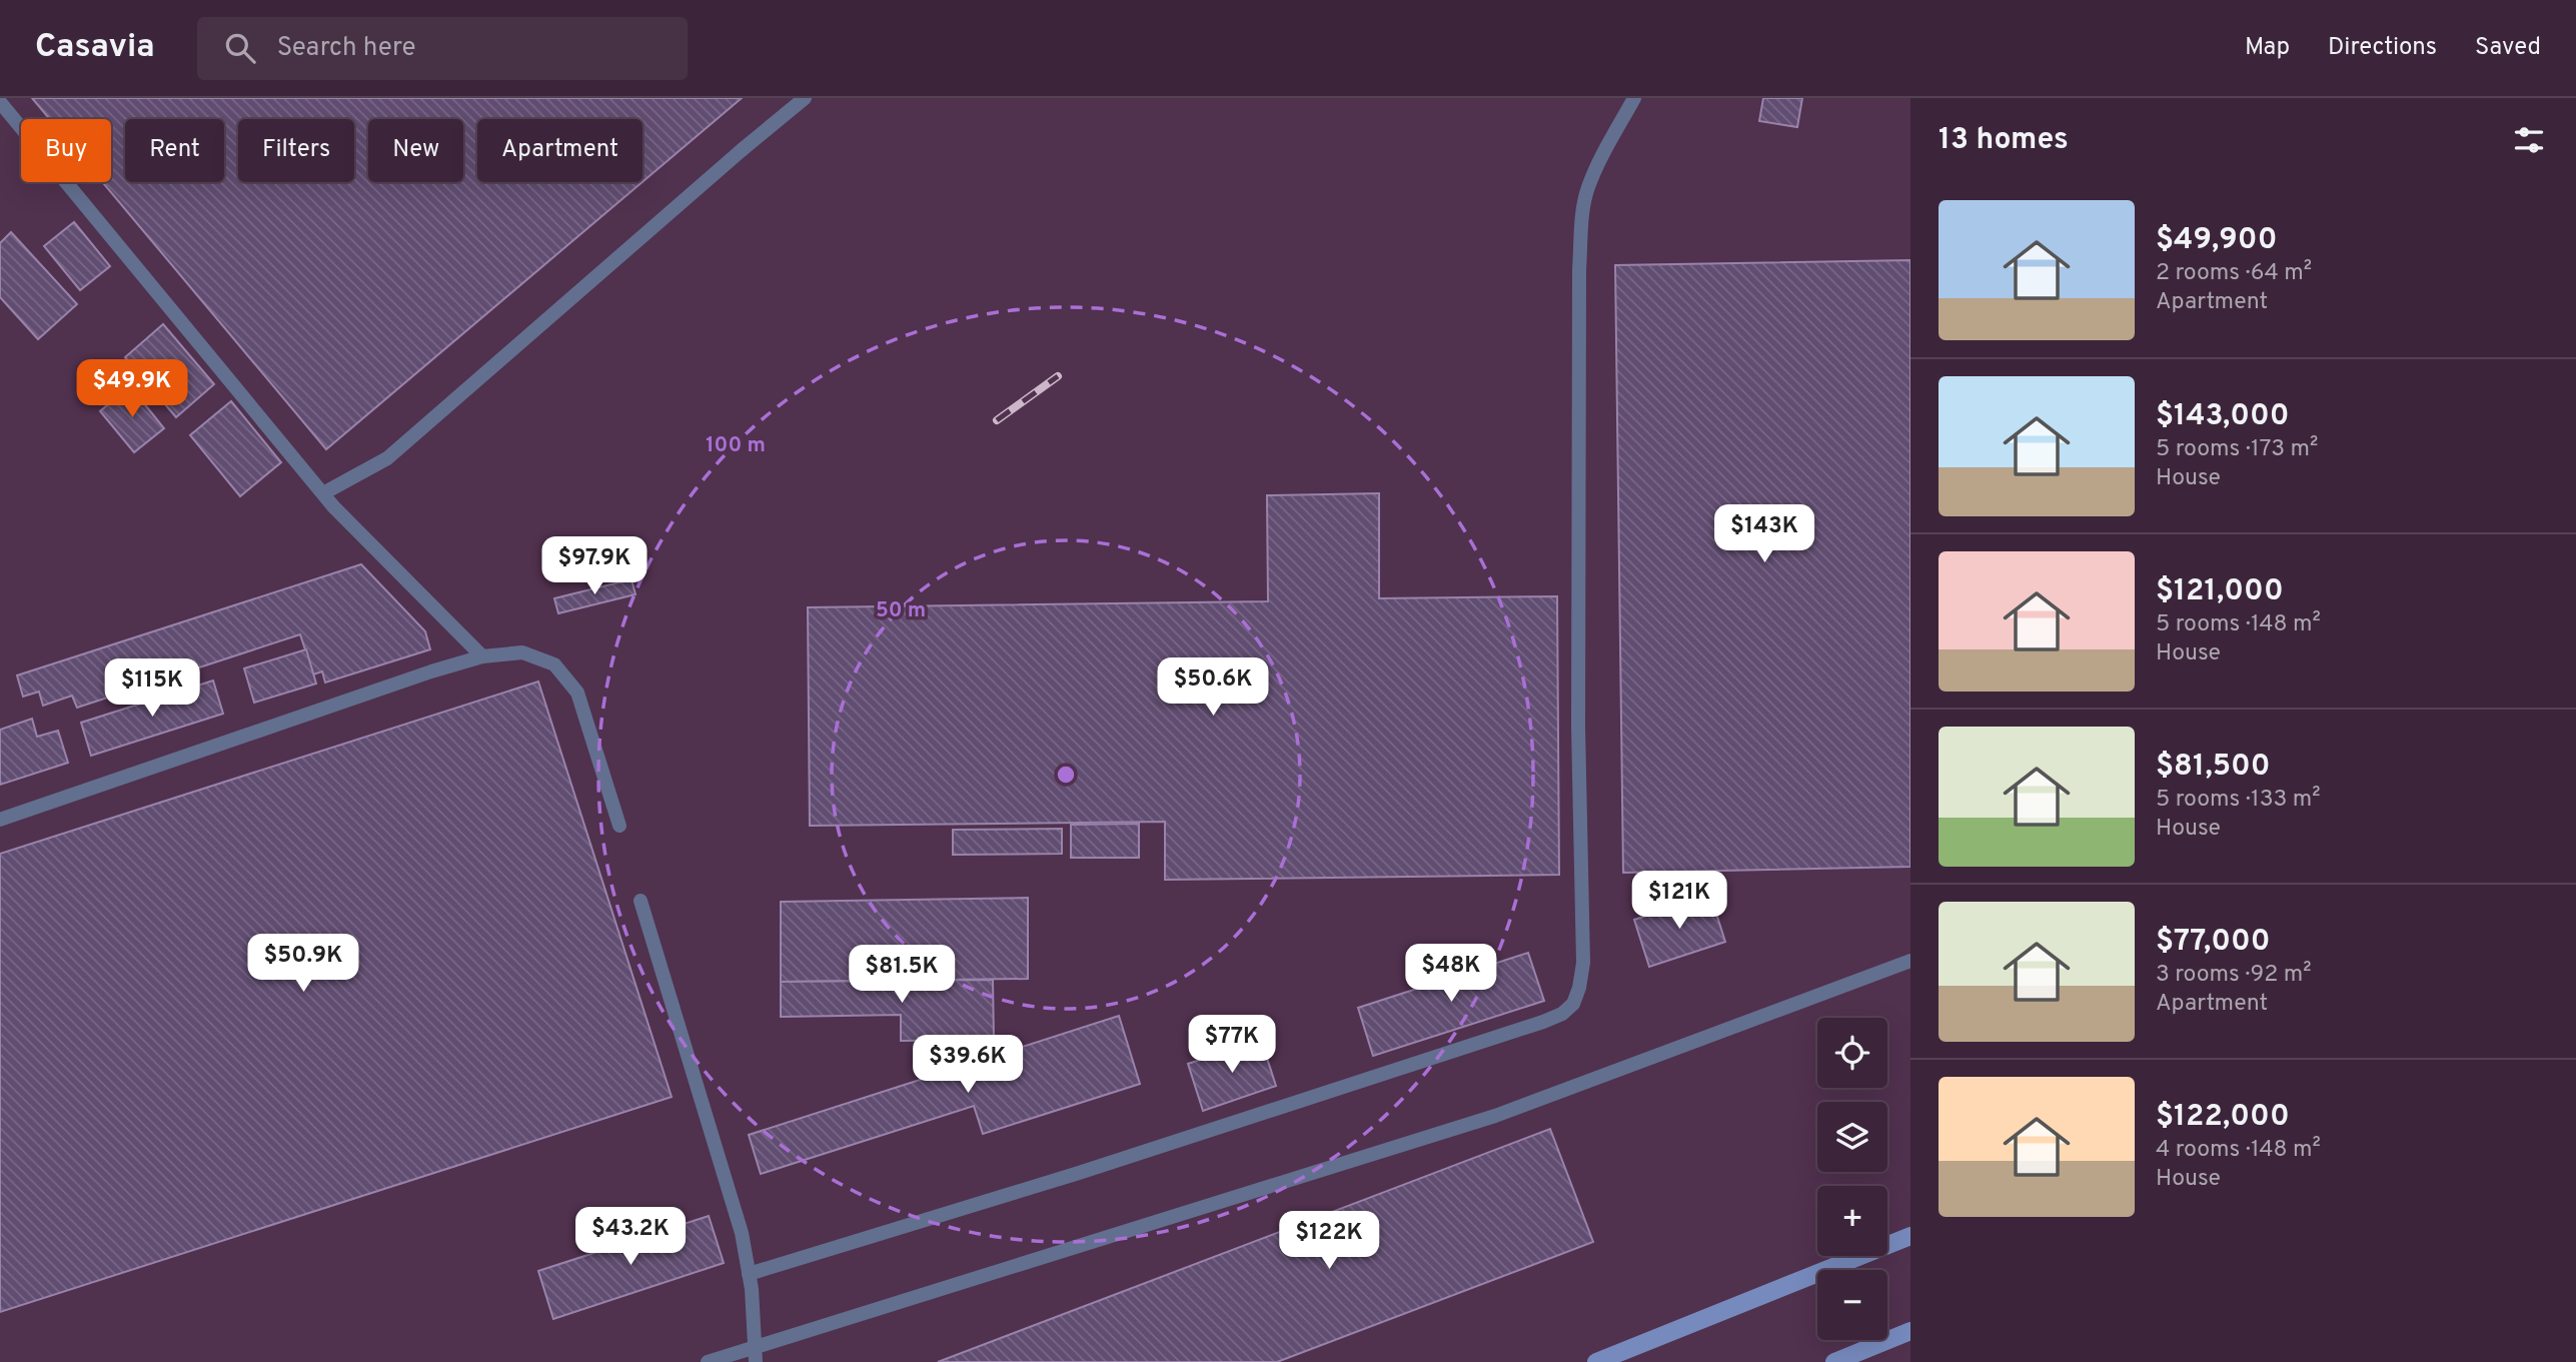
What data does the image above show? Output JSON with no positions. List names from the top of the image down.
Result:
{
  "page": {
    "header": "Casavia",
    "search": "Search here",
    "nav": ["Map", "Directions", "Saved"],
    "heading": "13 homes",
    "chip": [
      "Buy",
      "Rent",
      "Filters",
      "New",
      "Apartment"
    ],
    "list": [
      {
        "name": "$49,900",
        "note": "2 rooms · 64 m² · Apartment"
      },
      {
        "name": "$143,000",
        "note": "5 rooms · 173 m² · House"
      },
      {
        "name": "$121,000",
        "note": "5 rooms · 148 m² · House"
      },
      {
        "name": "$81,500",
        "note": "5 rooms · 133 m² · House"
      },
      {
        "name": "$77,000",
        "note": "3 rooms · 92 m² · Apartment"
      },
      {
        "name": "$122,000",
        "note": "4 rooms · 148 m² · House"
      }
    ],
    "price": [
      "$49.9K",
      "$143K",
      "$97.9K",
      "$50.6K",
      "$115K",
      "$121K",
      "$50.9K",
      "$48K",
      "$81.5K",
      "$77K",
      "$39.6K",
      "$43.2K",
      "$122K"
    ],
    "map_buttons": ["+", "−"]
  },
  "rings": ["100 m", "50 m"]
}
